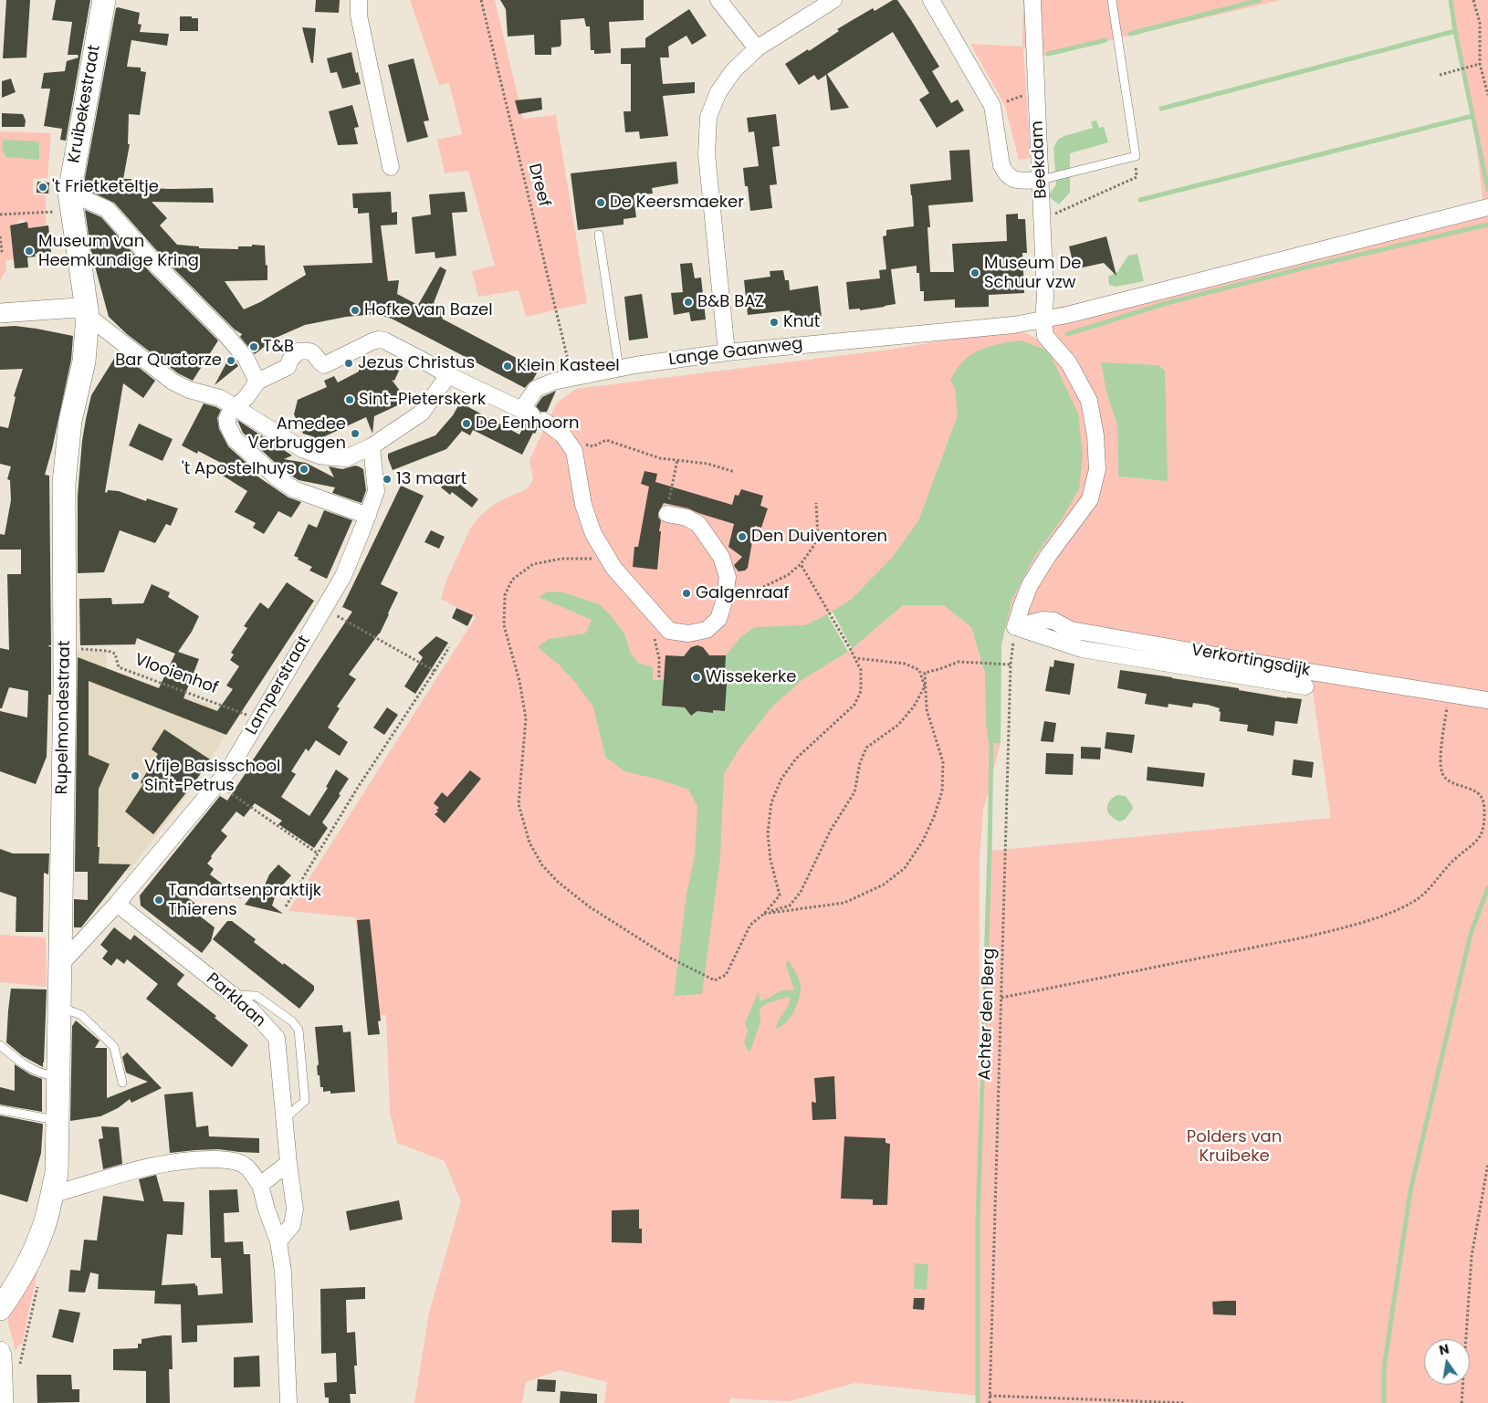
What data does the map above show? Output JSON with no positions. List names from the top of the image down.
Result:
{
  "streets": {
    "main road": ["Kruibekestraat", "Rupelmondestraat"],
    "street": [
      "Beekdam",
      "Lange Gaanweg",
      "Verkortingsdijk",
      "Lamperstraat",
      "Parklaan"
    ],
    "path": ["Dreef", "Vlooienhof", "Achter den Berg"]
  },
  "crossings": [
    ["Kruibekestraat", "Rupelmondestraat"],
    ["Beekdam", "Lange Gaanweg"],
    ["Dreef", "Lange Gaanweg"],
    ["Verkortingsdijk", "Achter den Berg"],
    ["Vlooienhof", "Lamperstraat"],
    ["Vlooienhof", "Rupelmondestraat"],
    ["Lamperstraat", "Rupelmondestraat"],
    ["Lamperstraat", "Parklaan"]
  ],
  "parks": ["Polders van Kruibeke"],
  "places": [
    "'t Frietketeltje",
    "De Keersmaeker",
    "Museum van Heemkundige Kring",
    "Museum De Schuur vzw",
    "B&B BAZ",
    "Hofke van Bazel",
    "Knut",
    "T&B",
    "Bar Quatorze",
    "Jezus Christus",
    "Klein Kasteel",
    "Sint-Pieterskerk",
    "De Eenhoorn",
    "Amedee Verbruggen",
    "'t Apostelhuys",
    "13 maart",
    "Den Duiventoren",
    "Galgenraaf",
    "Wissekerke",
    "Vrije Basisschool Sint-Petrus",
    "Tandartsenpraktijk Thierens"
  ],
  "north": "top"
}
